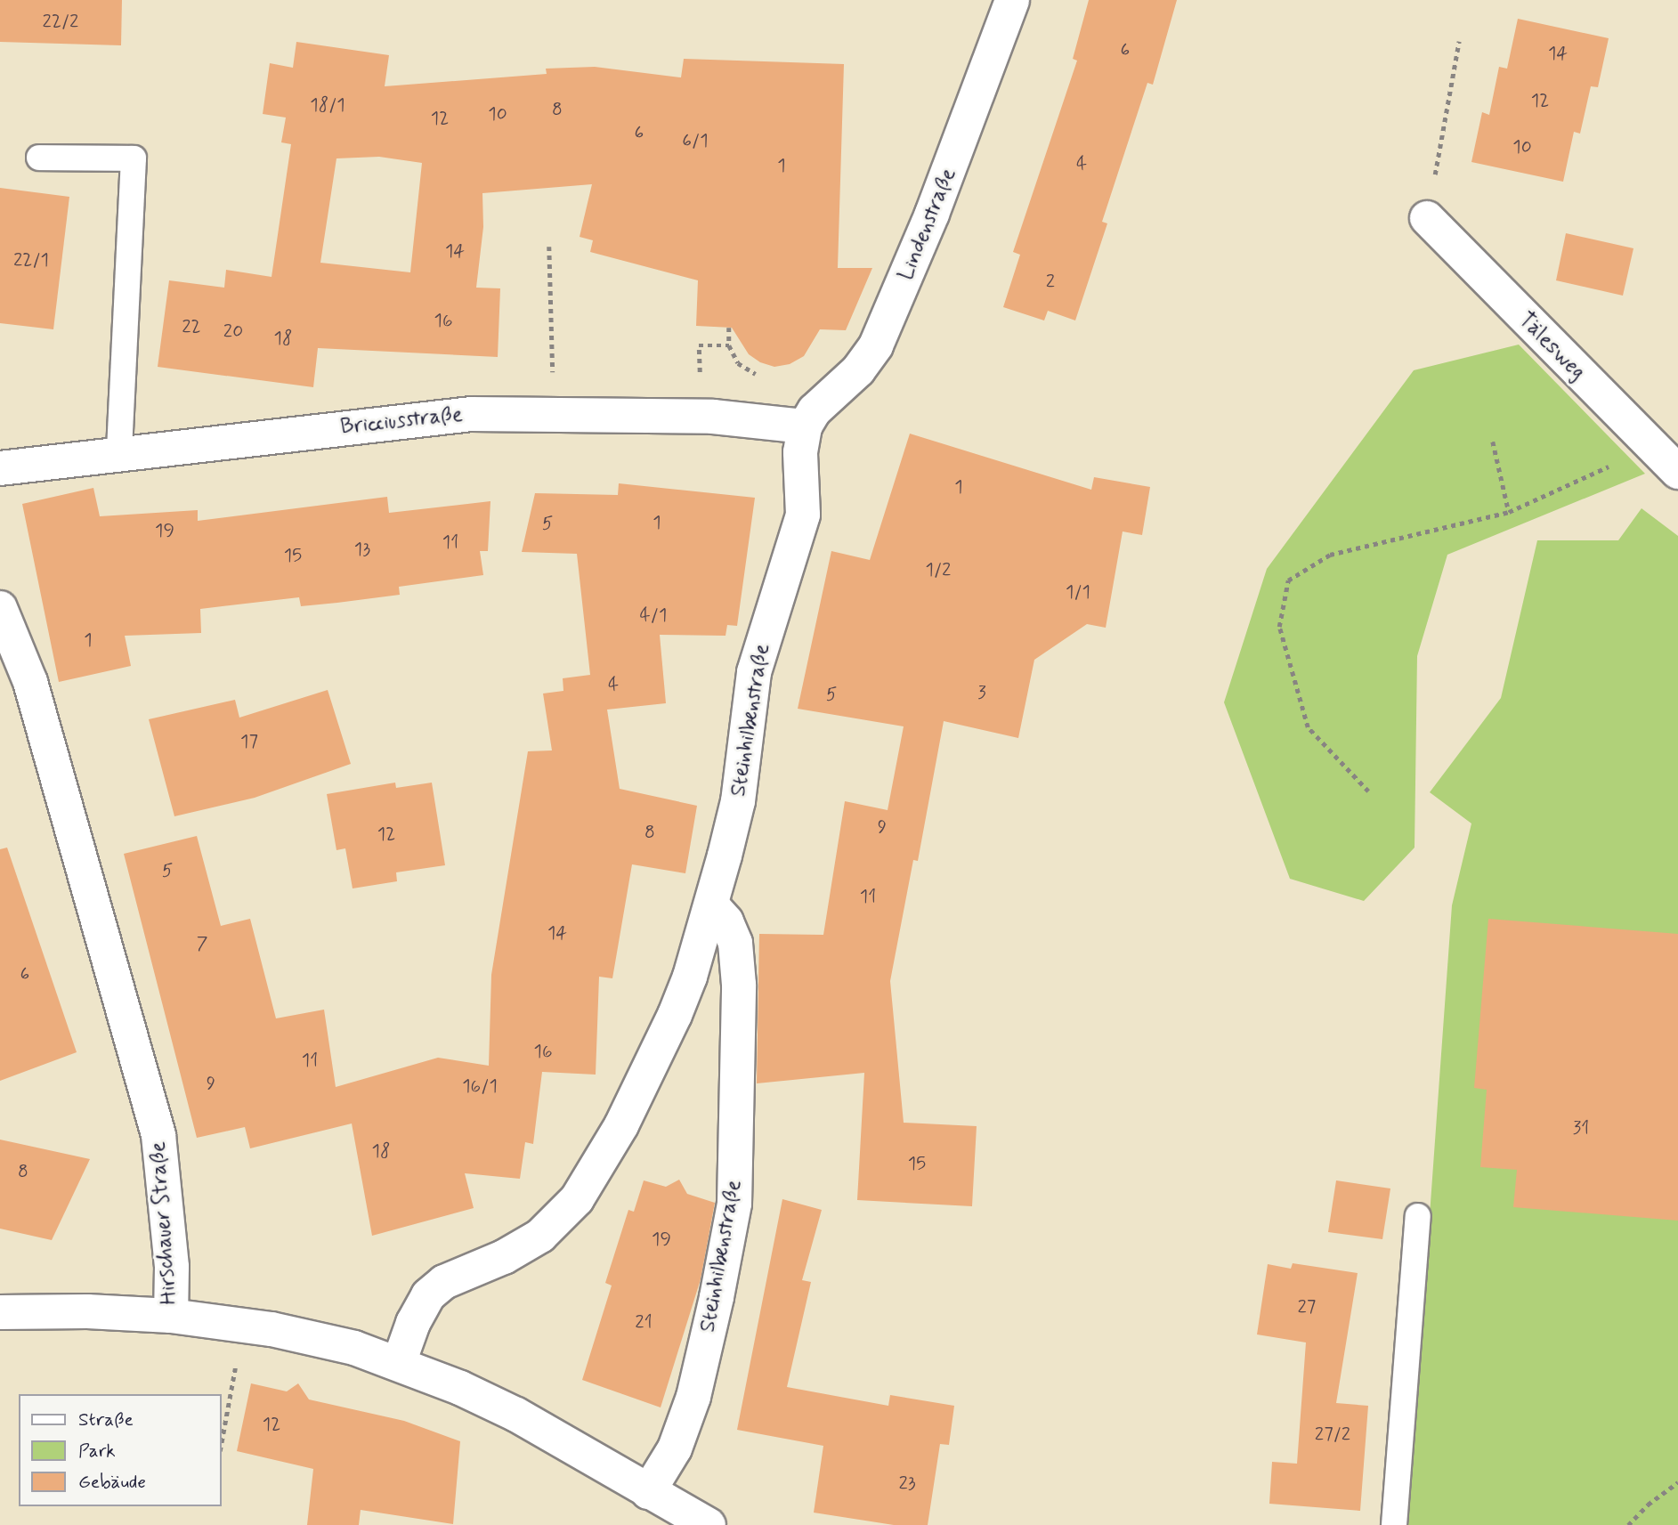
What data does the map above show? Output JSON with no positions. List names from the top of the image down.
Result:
{
  "streets": {
    "street": [
      "Lindenstraße",
      "Tälesweg",
      "Bricciusstraße",
      "Steinhilbenstraße",
      "Hirschauer Straße"
    ]
  },
  "crossings": [
    ["Lindenstraße", "Bricciusstraße"],
    ["Lindenstraße", "Steinhilbenstraße"],
    ["Bricciusstraße", "Steinhilbenstraße"],
    ["Steinhilbenstraße", "Hirschauer Straße"]
  ],
  "house_numbers": [
    "22/2",
    "6",
    "14",
    "12",
    "18/1",
    "8",
    "10",
    "12",
    "6",
    "6/1",
    "10",
    "4",
    "1",
    "14",
    "22/1",
    "2",
    "16",
    "22",
    "20",
    "18",
    "1",
    "1",
    "5",
    "19",
    "11",
    "13",
    "15",
    "1/2",
    "1/1",
    "4/1",
    "1",
    "4",
    "3",
    "5",
    "17",
    "9",
    "8",
    "12",
    "5",
    "11",
    "14",
    "7",
    "6",
    "16",
    "11",
    "9",
    "16/1",
    "31",
    "18",
    "15",
    "8",
    "19",
    "27",
    "21",
    "12",
    "27/2",
    "23"
  ],
  "legend": ["Straße", "Park", "Gebäude"]
}
